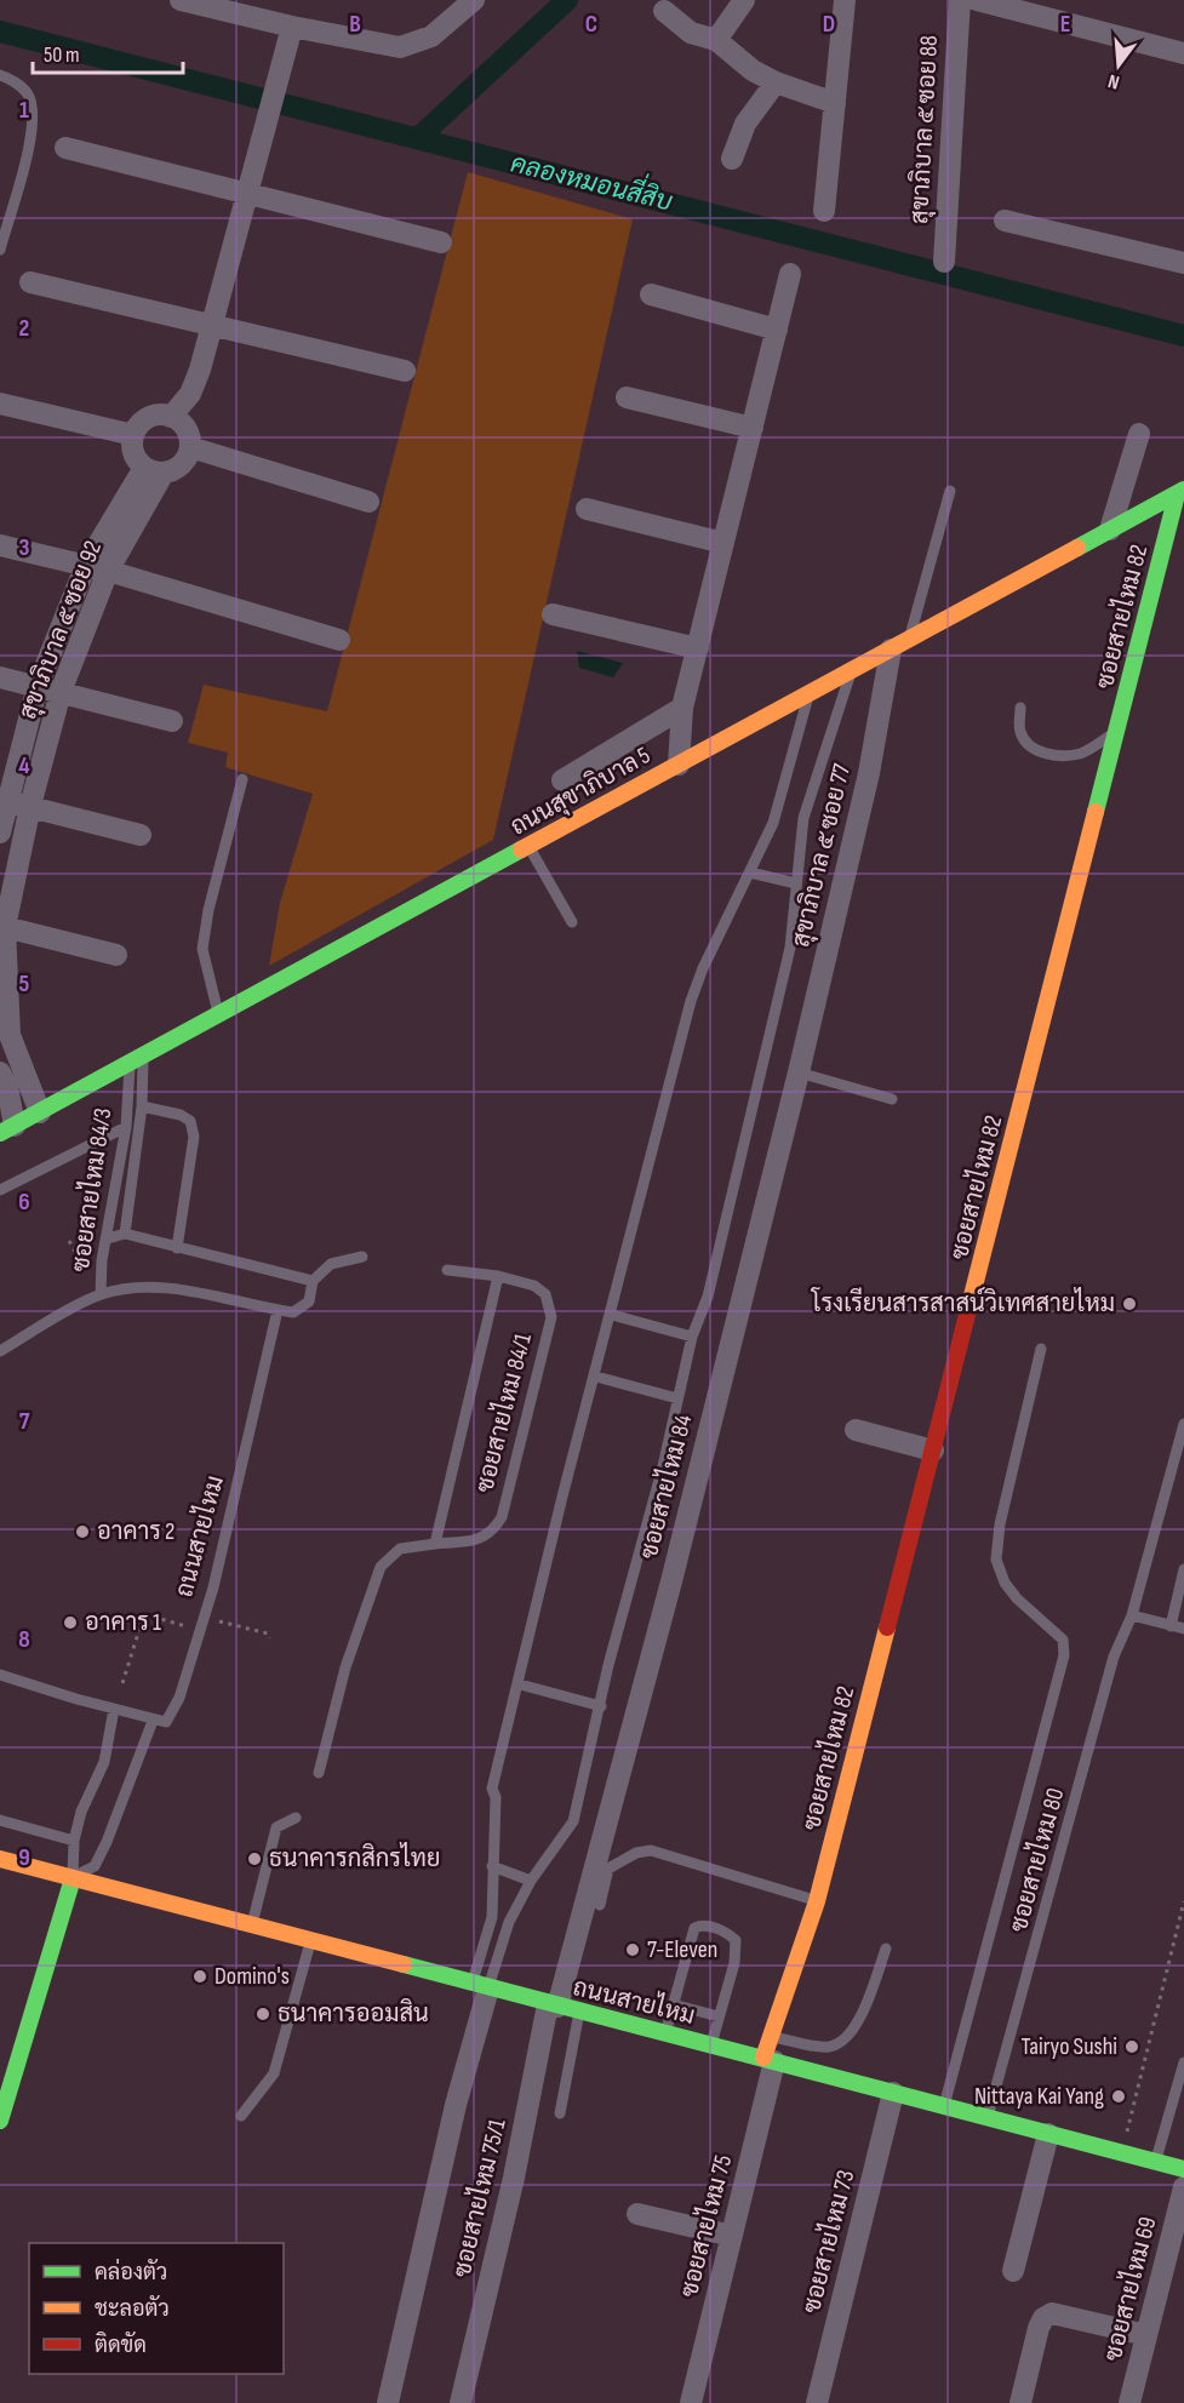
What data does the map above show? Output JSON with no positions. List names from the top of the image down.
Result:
{
  "streets": {
    "main road": ["ซอยสายไหม 82", "ถนนสุขาภิบาล 5", "ถนนสายไหม"],
    "street": [
      "สุขาภิบาล ๕ ซอย 88",
      "สุขาภิบาล ๕ ซอย 92",
      "สุขาภิบาล ๕ ซอย 77",
      "ซอยสายไหม 84",
      "ซอยสายไหม 75/1",
      "ซอยสายไหม 75",
      "ซอยสายไหม 73",
      "ซอยสายไหม 69"
    ],
    "lane": ["ซอยสายไหม 84/3", "ซอยสายไหม 84/1", "ซอยสายไหม 80"]
  },
  "crossings": [
    ["ซอยสายไหม 82", "ถนนสุขาภิบาล 5"],
    ["ซอยสายไหม 82", "ถนนสายไหม"],
    ["ซอยสายไหม 82", "ซอยสายไหม 75"],
    ["สุขาภิบาล ๕ ซอย 92", "ถนนสุขาภิบาล 5"],
    ["ถนนสุขาภิบาล 5", "สุขาภิบาล ๕ ซอย 77"],
    ["ถนนสุขาภิบาล 5", "ซอยสายไหม 84/3"],
    ["สุขาภิบาล ๕ ซอย 77", "ซอยสายไหม 84"],
    ["ซอยสายไหม 84", "ถนนสายไหม"],
    ["ซอยสายไหม 84", "ซอยสายไหม 75/1"],
    ["ถนนสายไหม", "ซอยสายไหม 80"],
    ["ถนนสายไหม", "ซอยสายไหม 75/1"],
    ["ถนนสายไหม", "ซอยสายไหม 75"],
    ["ถนนสายไหม", "ซอยสายไหม 73"]
  ],
  "water": ["คลองหมอนสี่สิบ"],
  "places": [
    "โรงเรียนสารสาสน์วิเทศสายไหม",
    "อาคาร 2",
    "อาคาร 1",
    "ธนาคารกสิกรไทย",
    "7-Eleven",
    "Domino's",
    "ธนาคารออมสิน",
    "Tairyo Sushi",
    "Nittaya Kai Yang"
  ],
  "legend": ["คล่องตัว", "ชะลอตัว", "ติดขัด"],
  "scale_bar": "50 m",
  "north": "bottom",
  "grid": {
    "columns": [
      "B",
      "C",
      "D",
      "E"
    ],
    "rows": [
      "1",
      "2",
      "3",
      "4",
      "5",
      "6",
      "7",
      "8",
      "9"
    ]
  }
}
